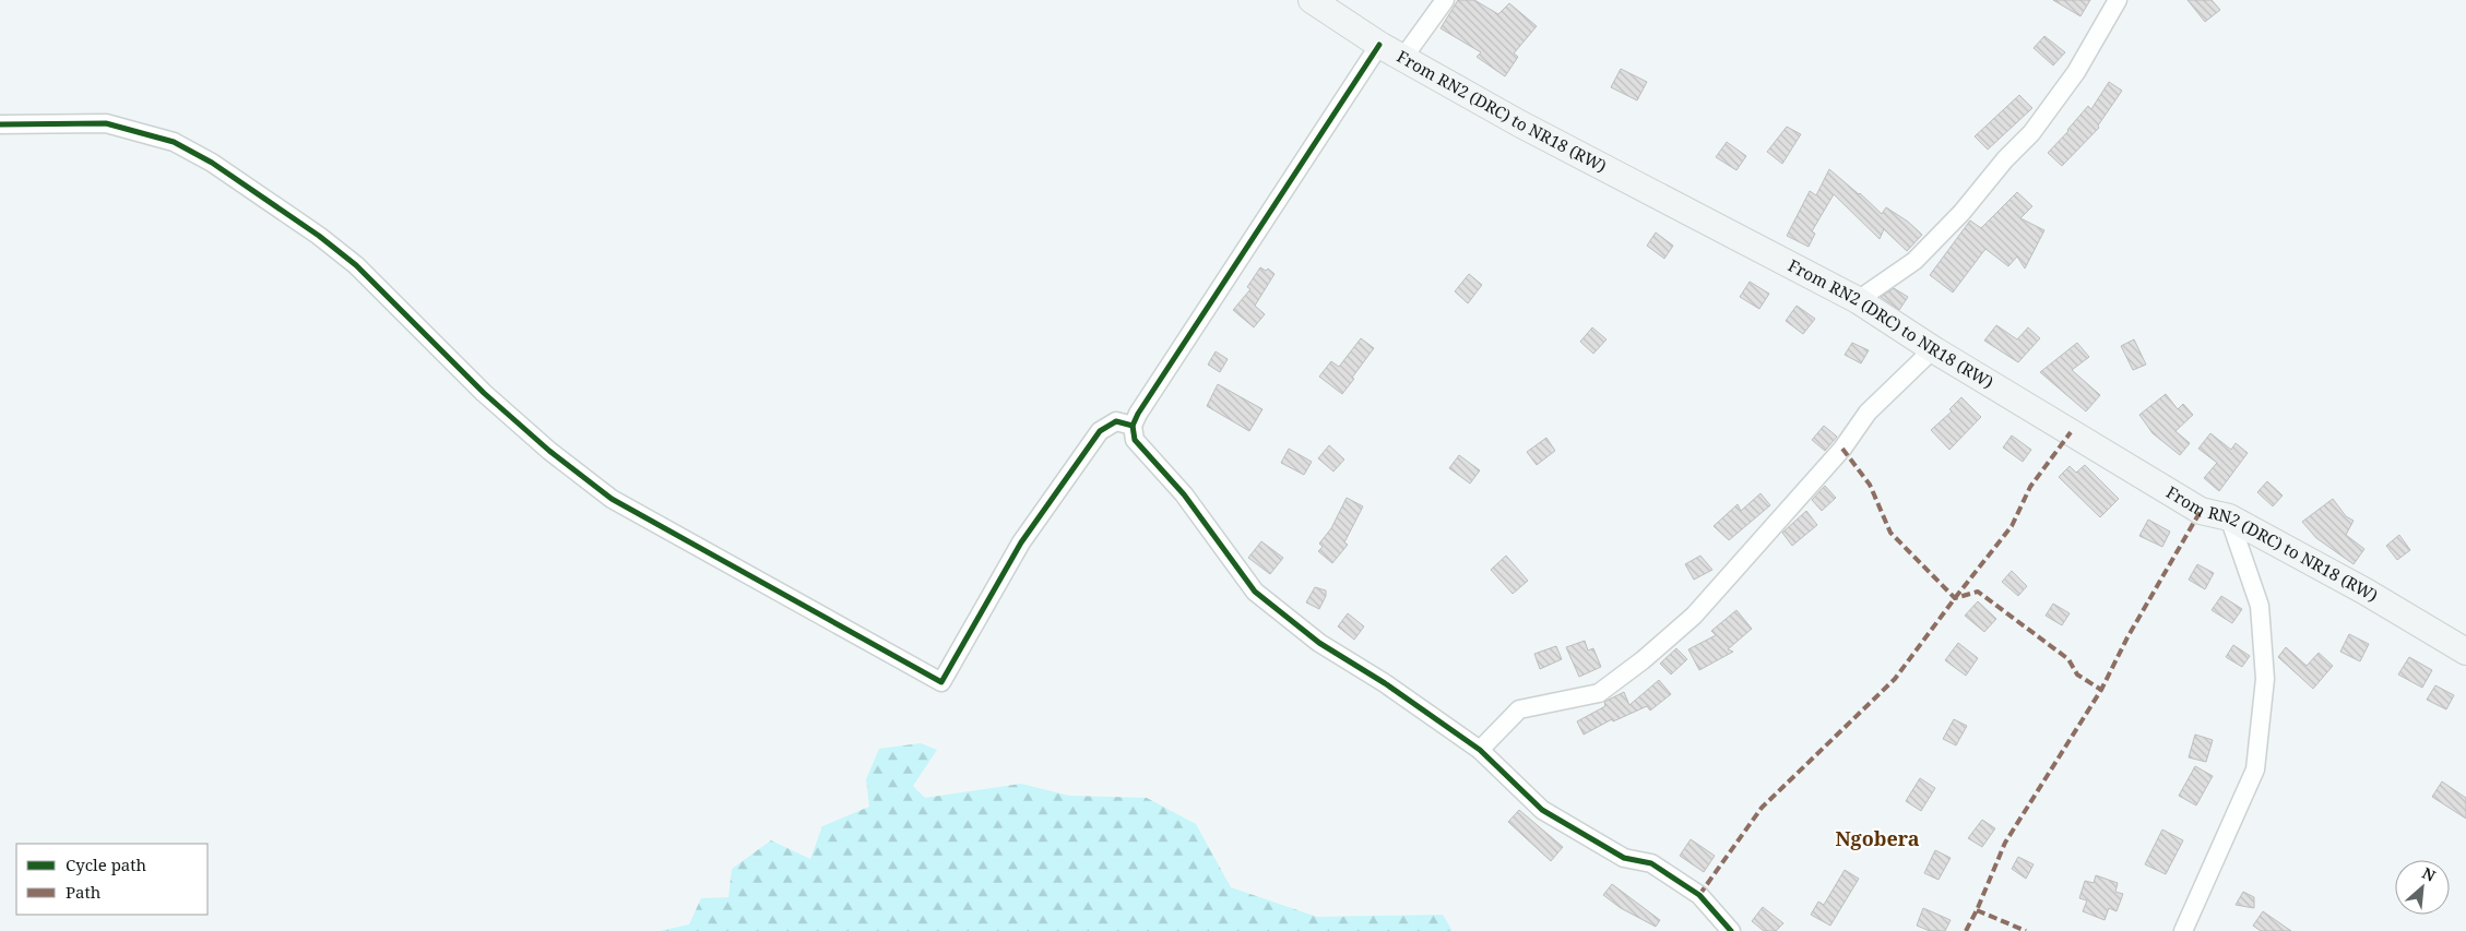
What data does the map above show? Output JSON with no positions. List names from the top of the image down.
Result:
{
  "streets": {
    "main road": ["From RN2 (DRC) to NR18 (RW)"]
  },
  "districts": ["Ngobera"],
  "legend": ["Cycle path", "Path"],
  "north": "top right"
}
